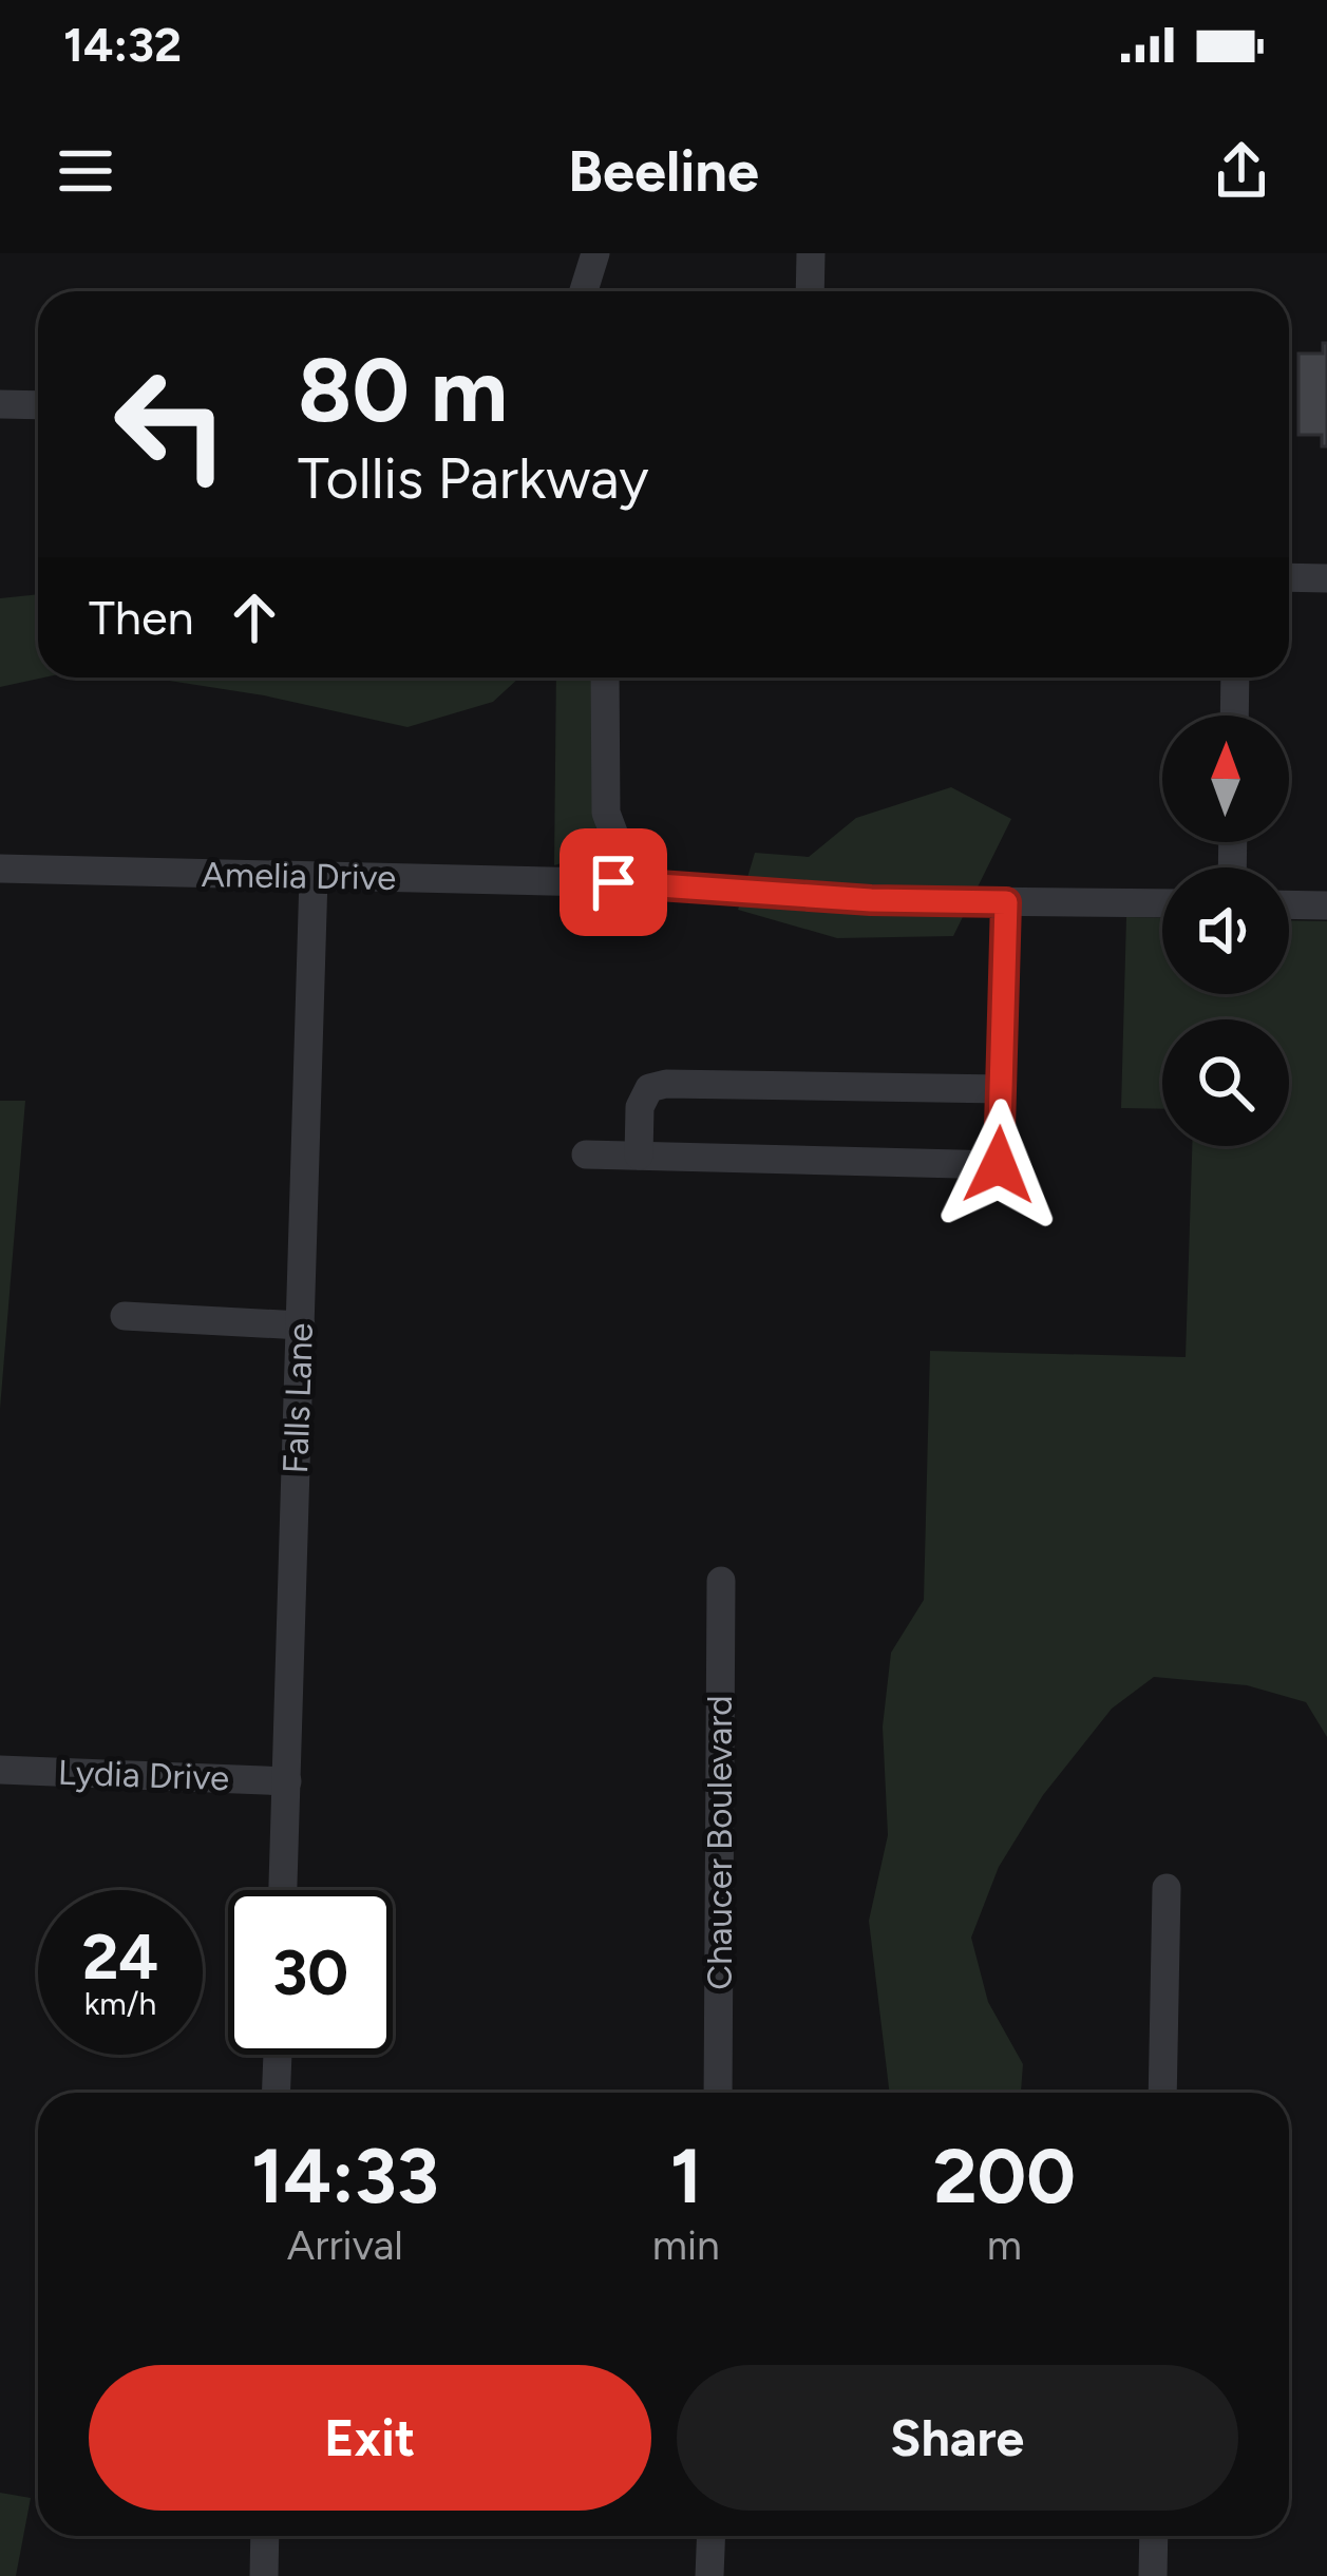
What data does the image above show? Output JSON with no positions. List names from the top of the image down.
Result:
{
  "streets": {
    "street": [
      "Amelia Drive",
      "Falls Lane",
      "Lydia Drive",
      "Chaucer Boulevard"
    ]
  },
  "crossings": [
    ["Amelia Drive", "Falls Lane"],
    ["Falls Lane", "Lydia Drive"]
  ],
  "north": "top",
  "page": {
    "status": "14:32",
    "header": "Beeline",
    "turn": ["80 m", "Tollis Parkway"],
    "then": "Then",
    "speed": "24 km/h",
    "limit": "30",
    "eta": [
      "14:33",
      "Arrival",
      "1",
      "min",
      "200",
      "m"
    ],
    "buttons": ["Exit", "Share"]
  }
}
